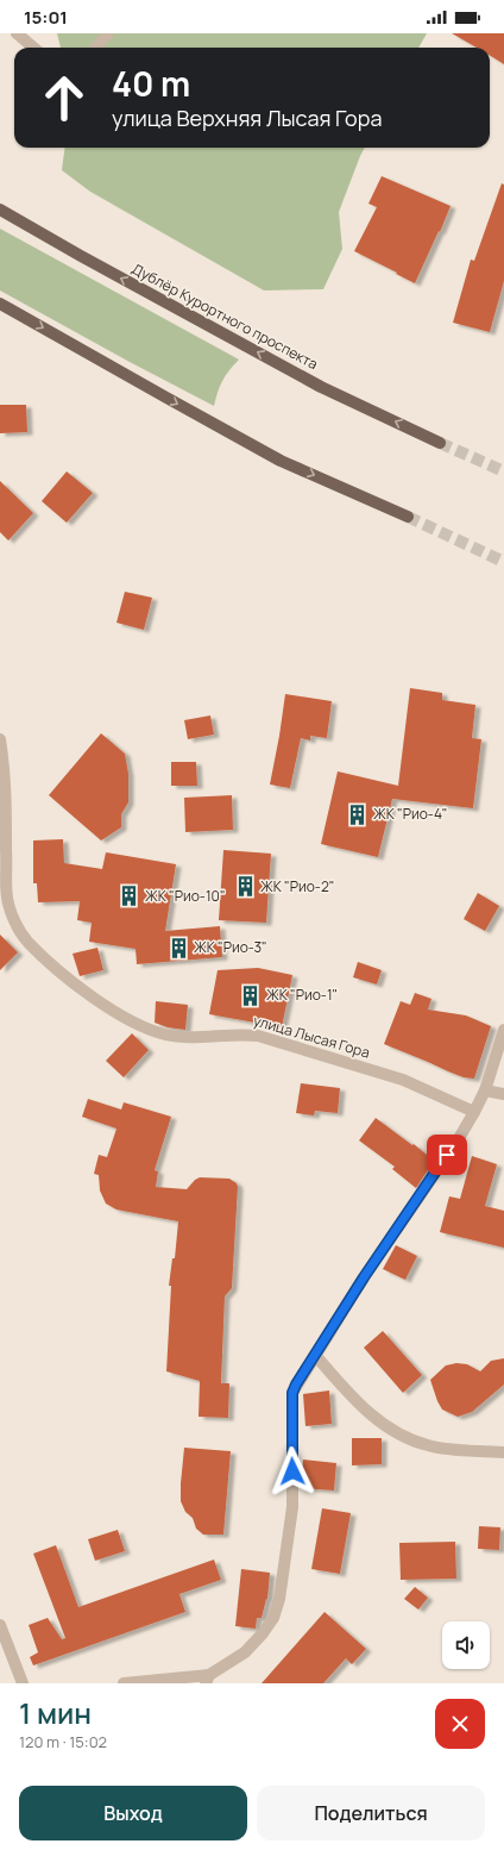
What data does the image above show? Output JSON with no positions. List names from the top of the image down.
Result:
{
  "streets": {
    "main road": ["Дублёр Курортного проспекта"],
    "street": ["улица Лысая Гора"]
  },
  "places": {
    "building": [
      "ЖК \"Рио-4\"",
      "ЖК \"Рио-2\"",
      "ЖК \"Рио-10\"",
      "ЖК \"Рио-3\"",
      "ЖК \"Рио-1\""
    ]
  },
  "page": {
    "status": "15:01",
    "turn": ["40 m", "улица Верхняя Лысая Гора"],
    "heading": ["1 мин", "120 m · 15:02"],
    "buttons": ["Выход", "Поделиться"]
  }
}
